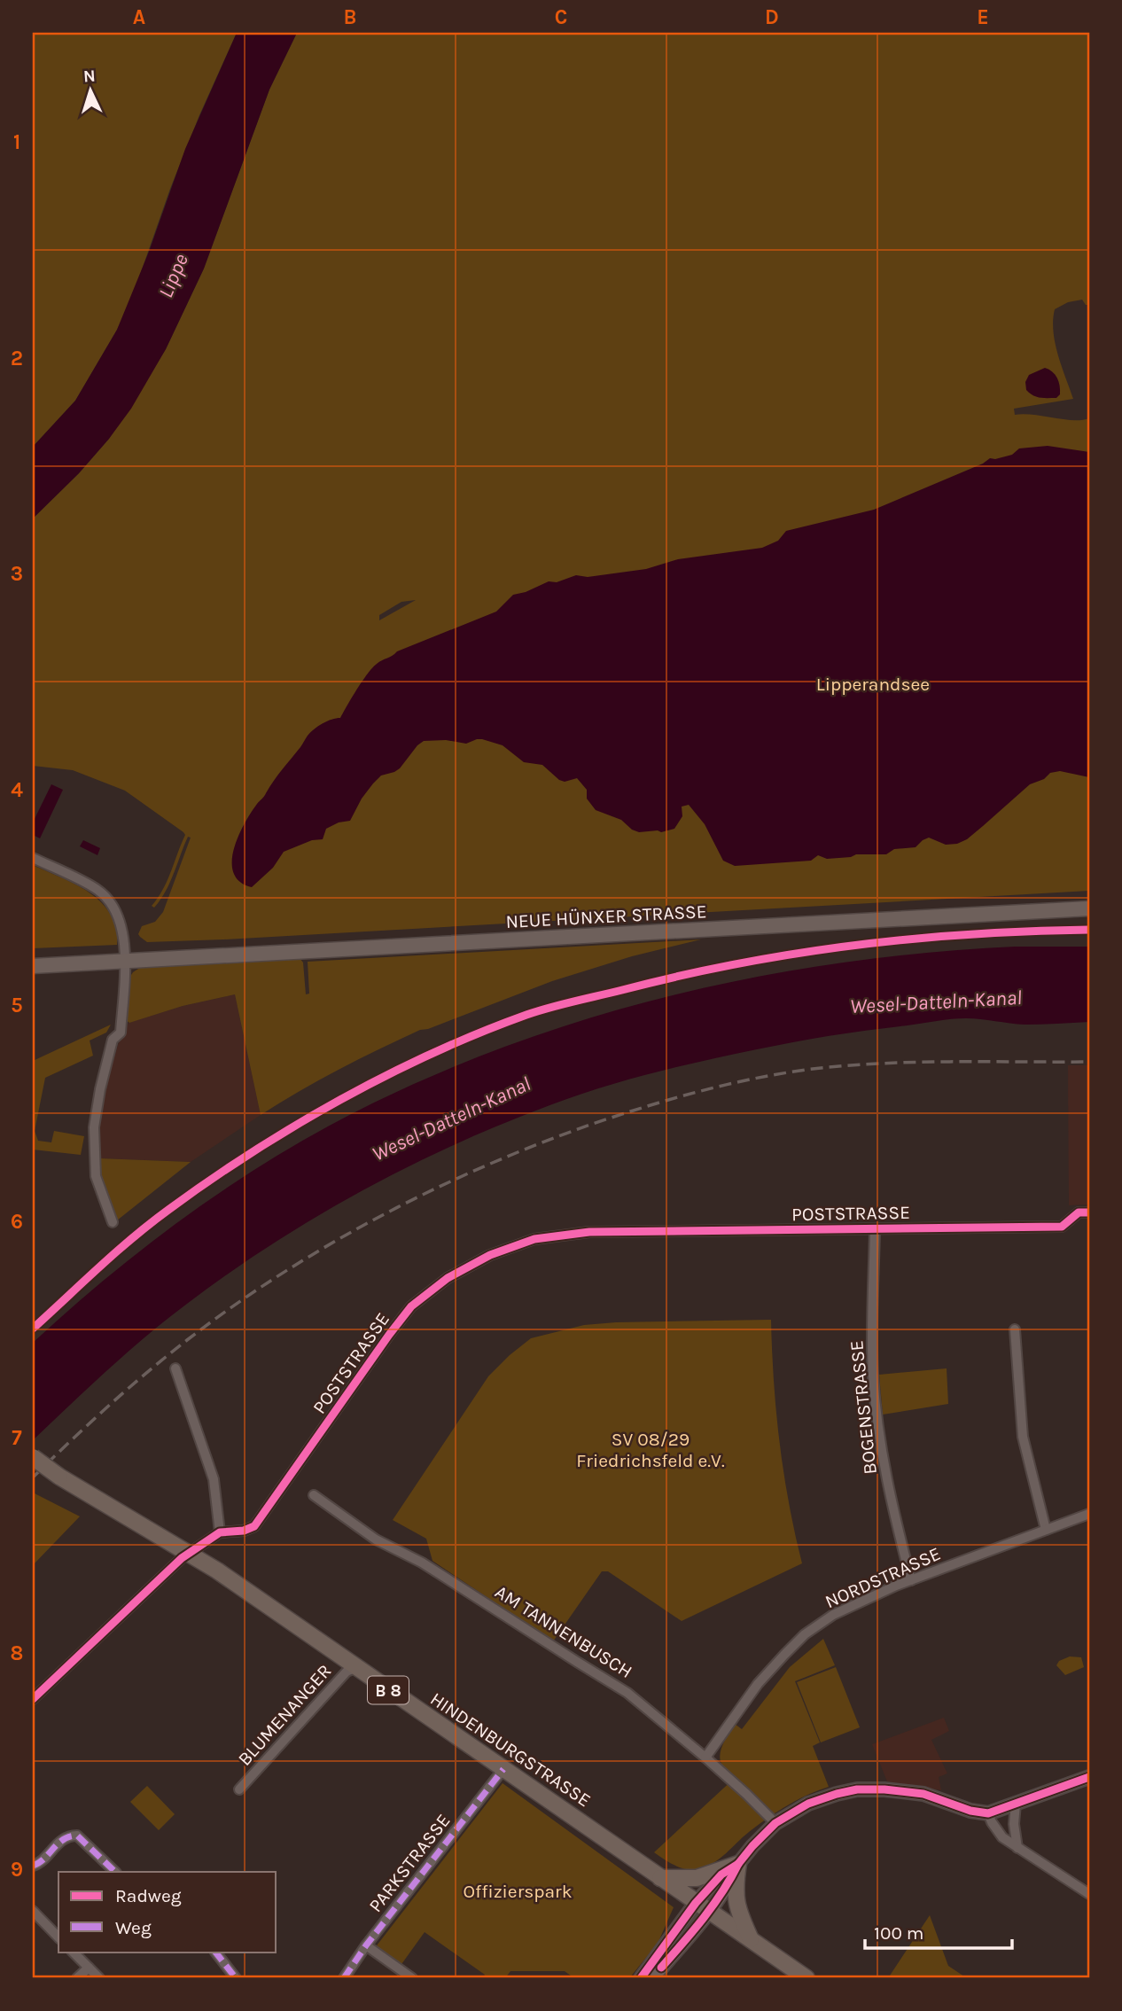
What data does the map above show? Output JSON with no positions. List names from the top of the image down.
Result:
{
  "streets": {
    "main road": ["NEUE HÜNXER STRASSE", "B 8", "HINDENBURGSTRASSE"],
    "street": [
      "POSTSTRASSE",
      "BOGENSTRASSE",
      "NORDSTRASSE",
      "AM TANNENBUSCH",
      "BLUMENANGER",
      "PARKSTRASSE"
    ]
  },
  "crossings": [
    ["POSTSTRASSE", "BOGENSTRASSE"],
    ["POSTSTRASSE", "HINDENBURGSTRASSE"],
    ["BOGENSTRASSE", "NORDSTRASSE"],
    ["NORDSTRASSE", "AM TANNENBUSCH"],
    ["BLUMENANGER", "HINDENBURGSTRASSE"],
    ["HINDENBURGSTRASSE", "PARKSTRASSE"]
  ],
  "water": ["Lippe", "Wesel-Datteln-Kanal"],
  "parks": ["Lipperandsee", "SV 08/29 Friedrichsfeld e.V.", "Offizierspark"],
  "legend": ["Radweg", "Weg"],
  "scale_bar": "100 m",
  "north": "top",
  "grid": {
    "columns": [
      "A",
      "B",
      "C",
      "D",
      "E"
    ],
    "rows": [
      "1",
      "2",
      "3",
      "4",
      "5",
      "6",
      "7",
      "8",
      "9"
    ]
  }
}
